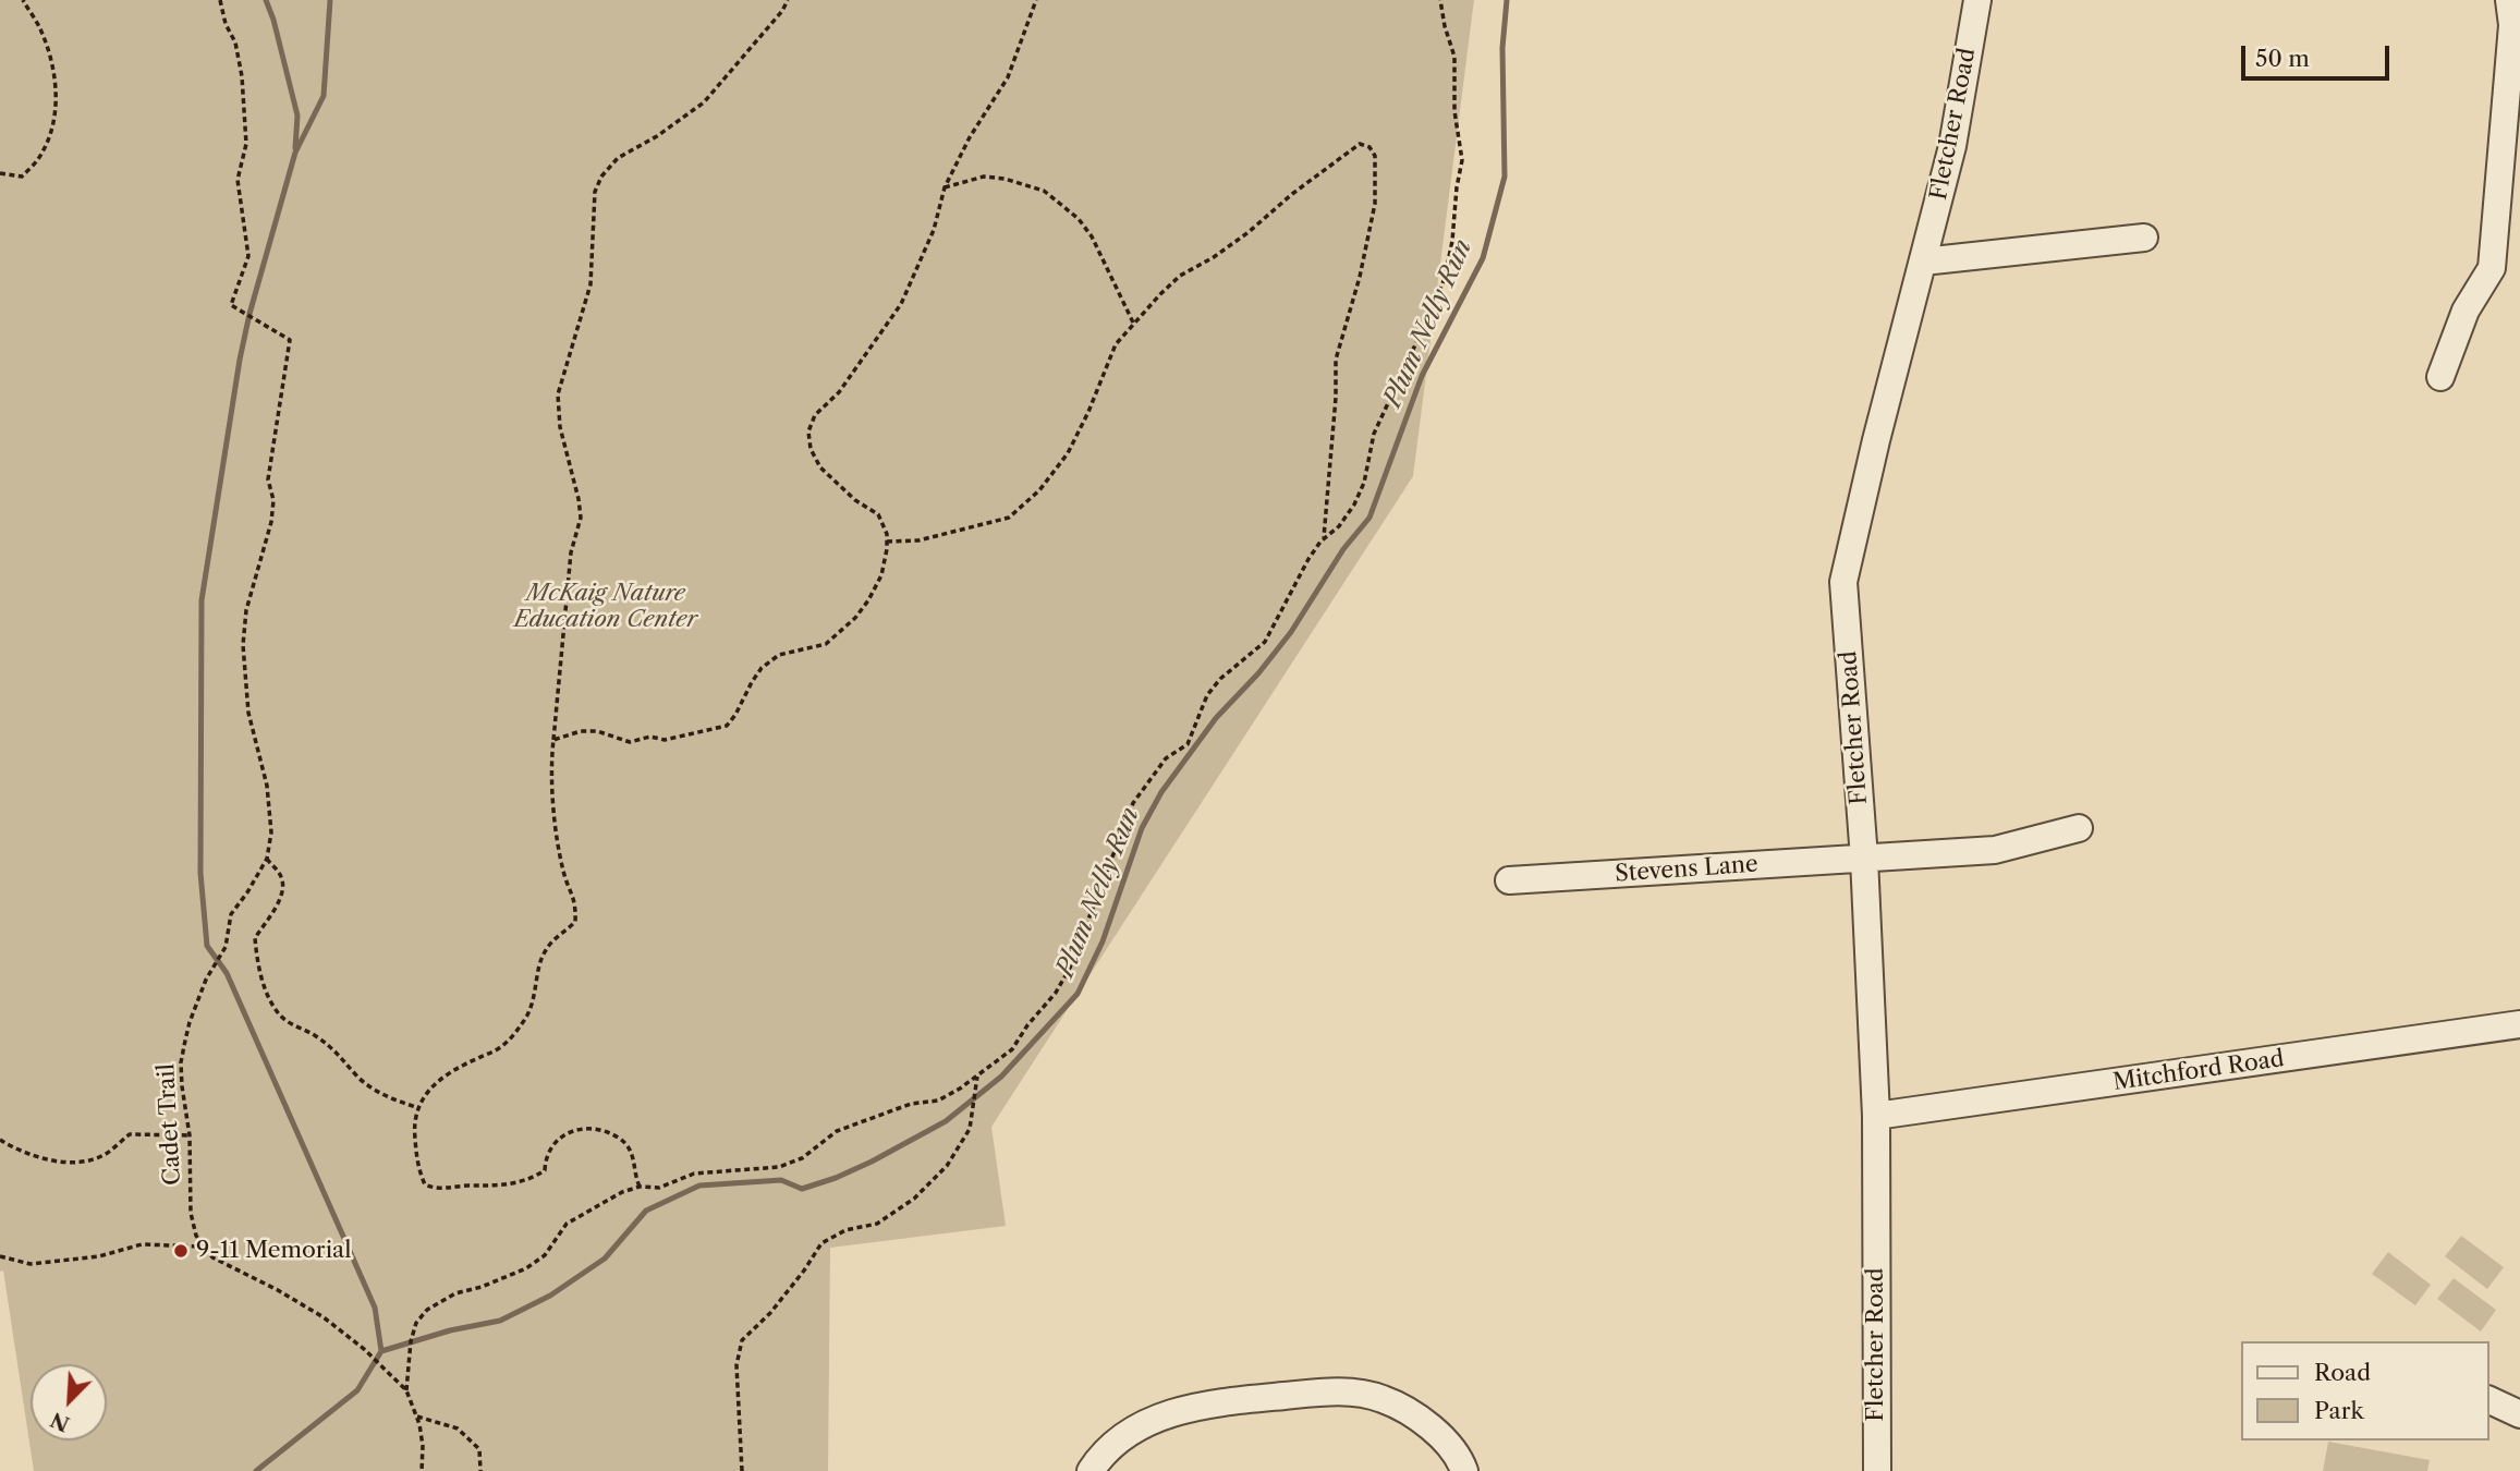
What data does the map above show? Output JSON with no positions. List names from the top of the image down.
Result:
{
  "streets": {
    "street": ["Fletcher Road", "Stevens Lane", "Mitchford Road"],
    "path": ["Cadet Trail"]
  },
  "crossings": [
    ["Fletcher Road", "Stevens Lane"],
    ["Fletcher Road", "Mitchford Road"]
  ],
  "water": ["Plum Nelly Run"],
  "parks": ["McKaig Nature Education Center"],
  "places": ["9-11 Memorial"],
  "legend": ["Road", "Park"],
  "scale_bar": "50 m",
  "north": "bottom left"
}
